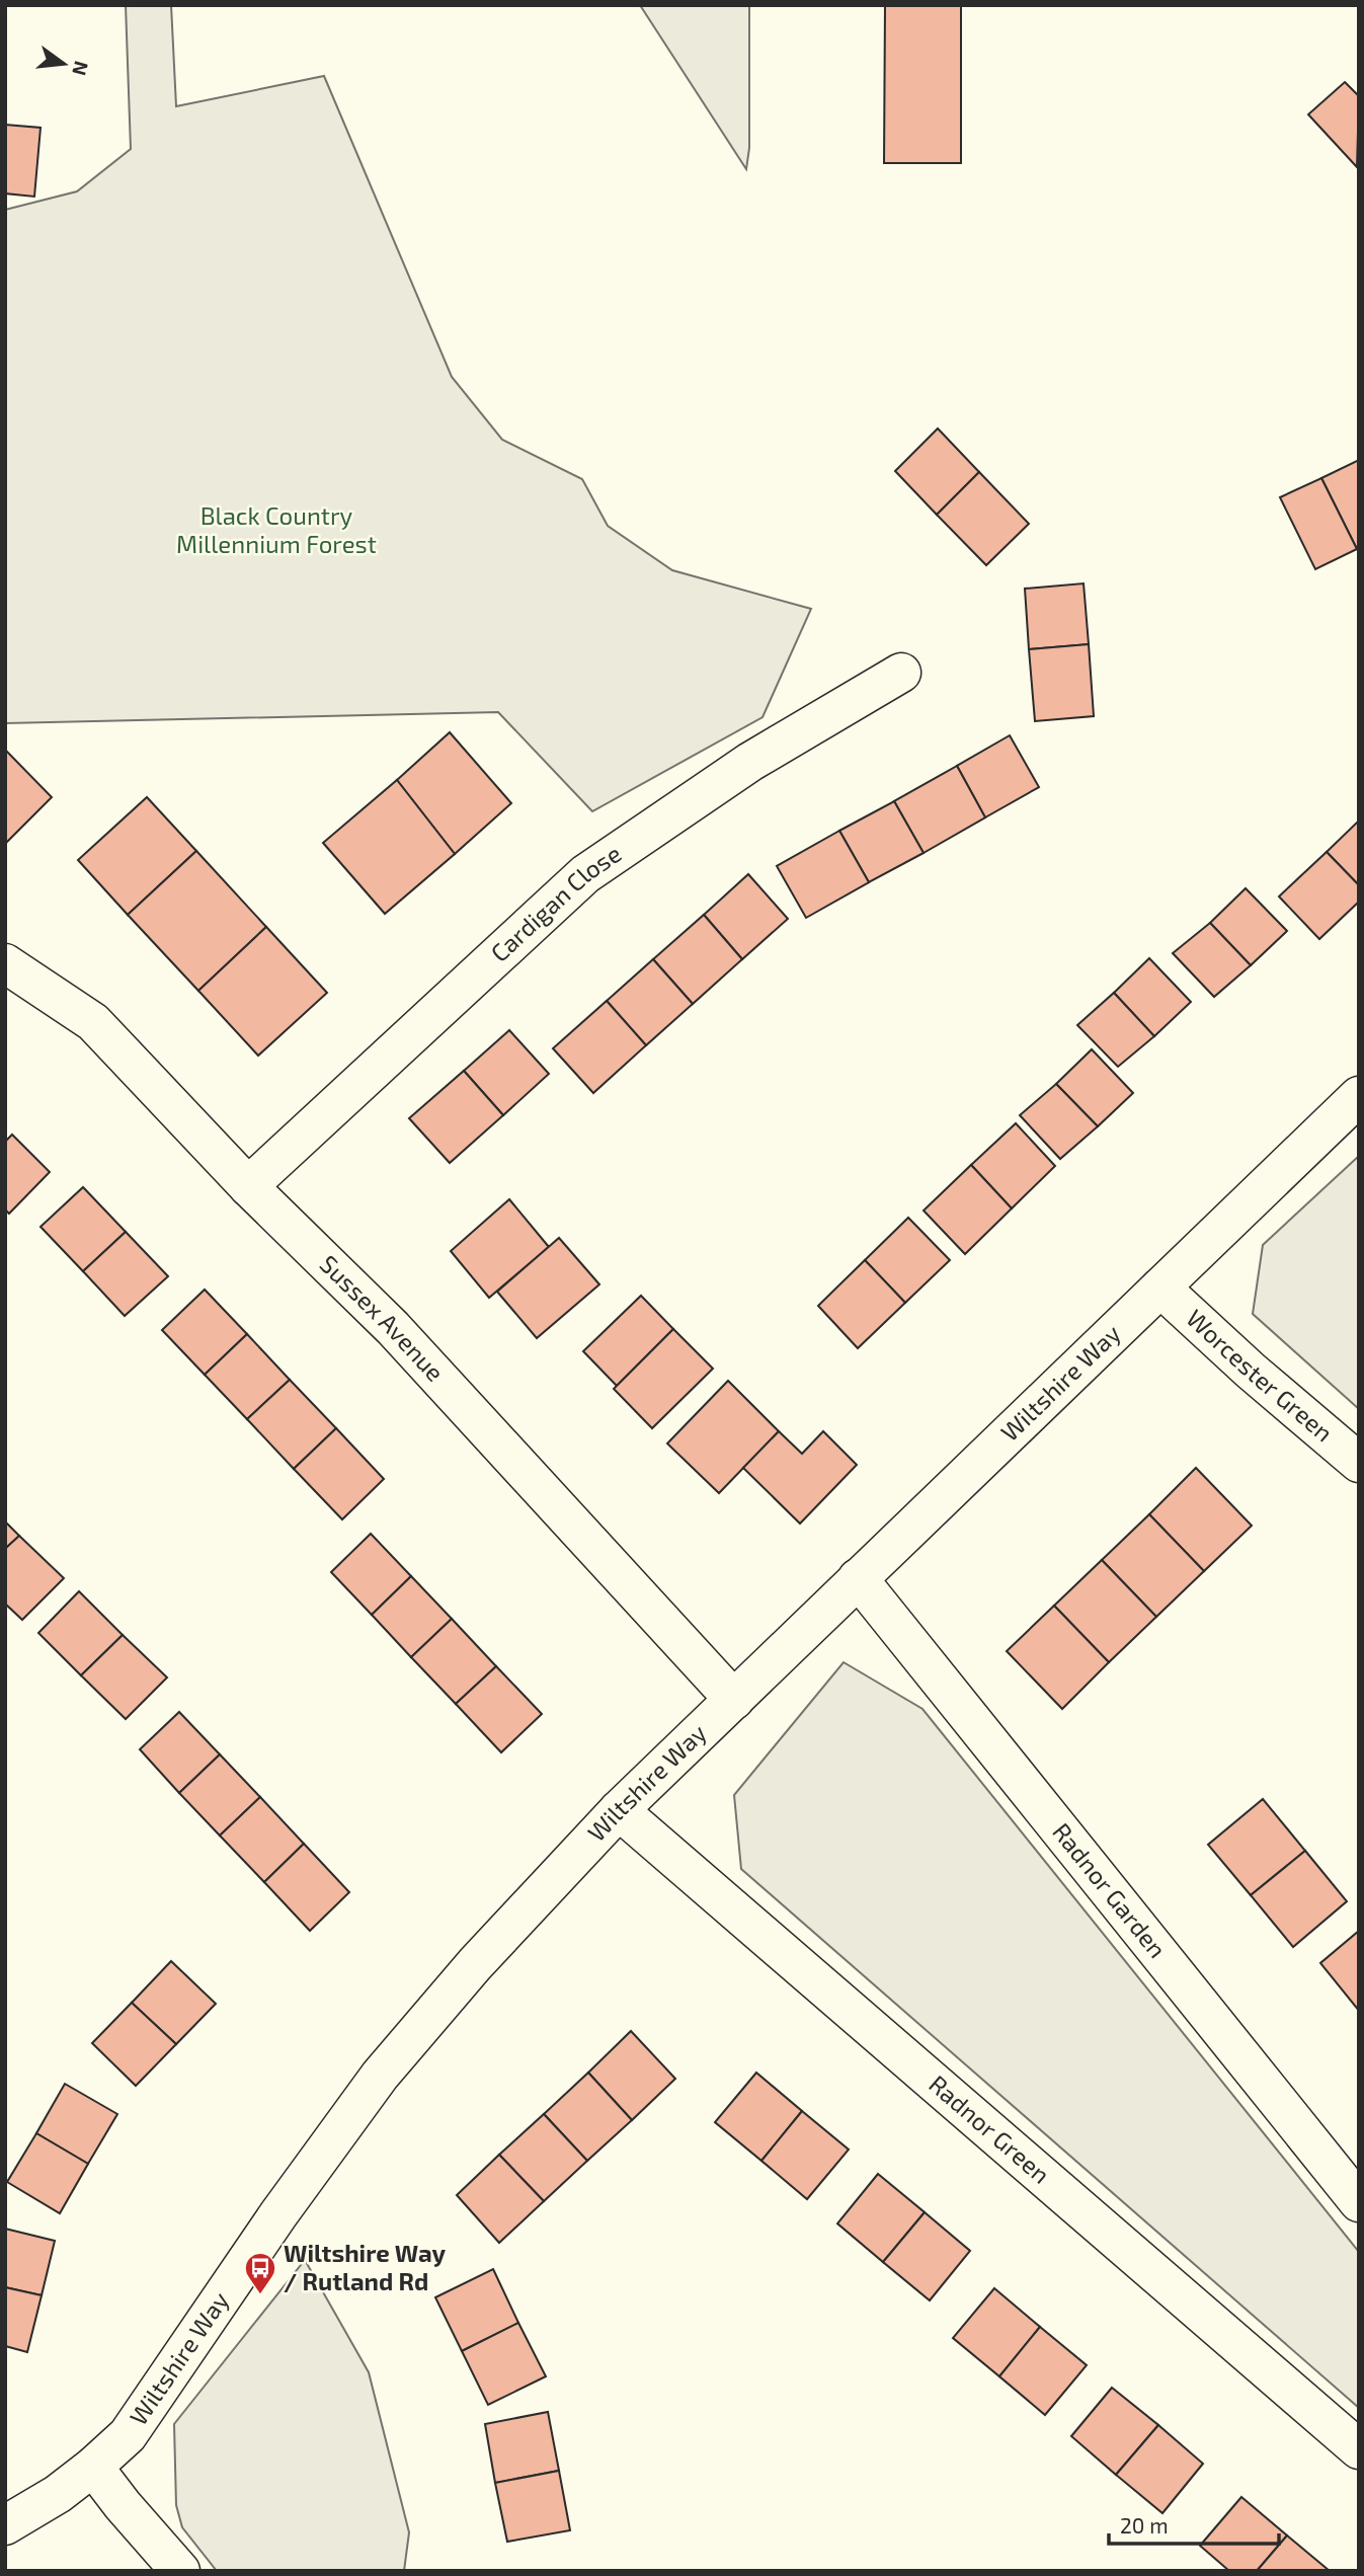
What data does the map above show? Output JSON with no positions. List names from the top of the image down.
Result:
{
  "streets": {
    "street": [
      "Cardigan Close",
      "Sussex Avenue",
      "Worcester Green",
      "Wiltshire Way",
      "Radnor Garden",
      "Radnor Green"
    ]
  },
  "crossings": [
    ["Cardigan Close", "Sussex Avenue"],
    ["Sussex Avenue", "Wiltshire Way"],
    ["Worcester Green", "Wiltshire Way"],
    ["Wiltshire Way", "Radnor Garden"],
    ["Wiltshire Way", "Radnor Green"]
  ],
  "parks": ["Black Country Millennium Forest"],
  "places": {
    "bus stop": ["Wiltshire Way / Rutland Rd"]
  },
  "scale_bar": "20 m",
  "north": "right"
}
